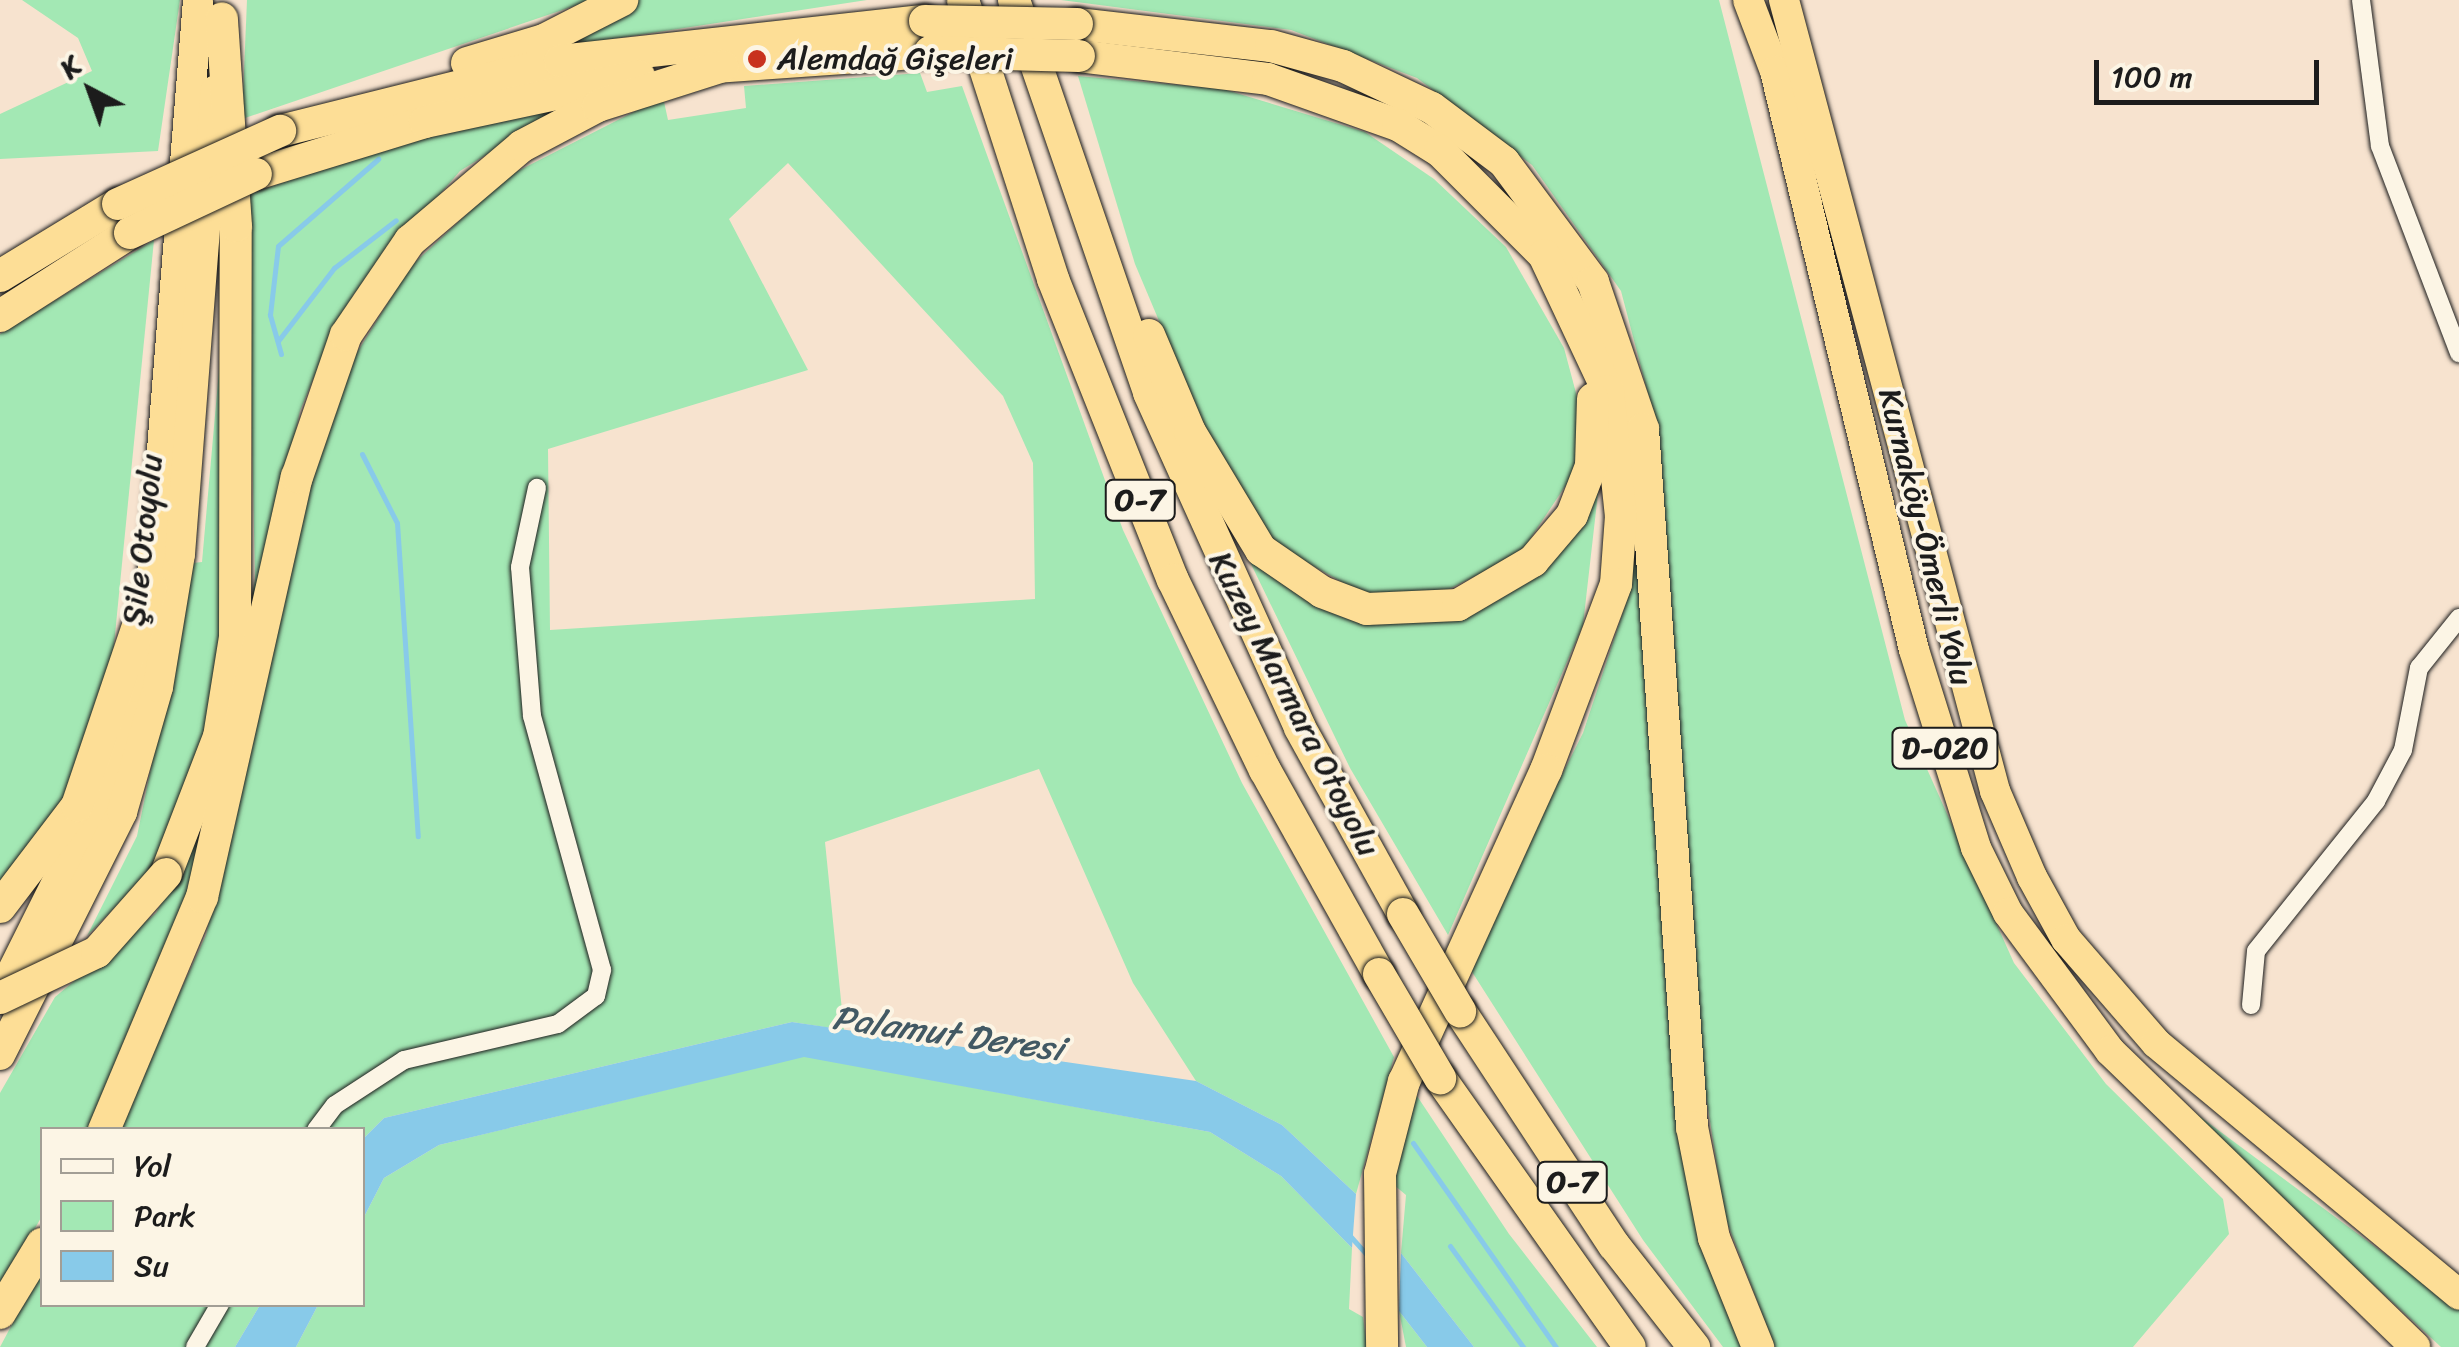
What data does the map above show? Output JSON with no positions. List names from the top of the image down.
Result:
{
  "streets": {
    "highway": [
      "O-7",
      "Kurnaköy-Ömerli Yolu",
      "Şile Otoyolu",
      "Kuzey Marmara Otoyolu",
      "D-020"
    ]
  },
  "water": ["Palamut Deresi"],
  "places": ["Alemdağ Gişeleri"],
  "legend": ["Yol", "Park", "Su"],
  "scale_bar": "100 m",
  "north": "top left"
}
